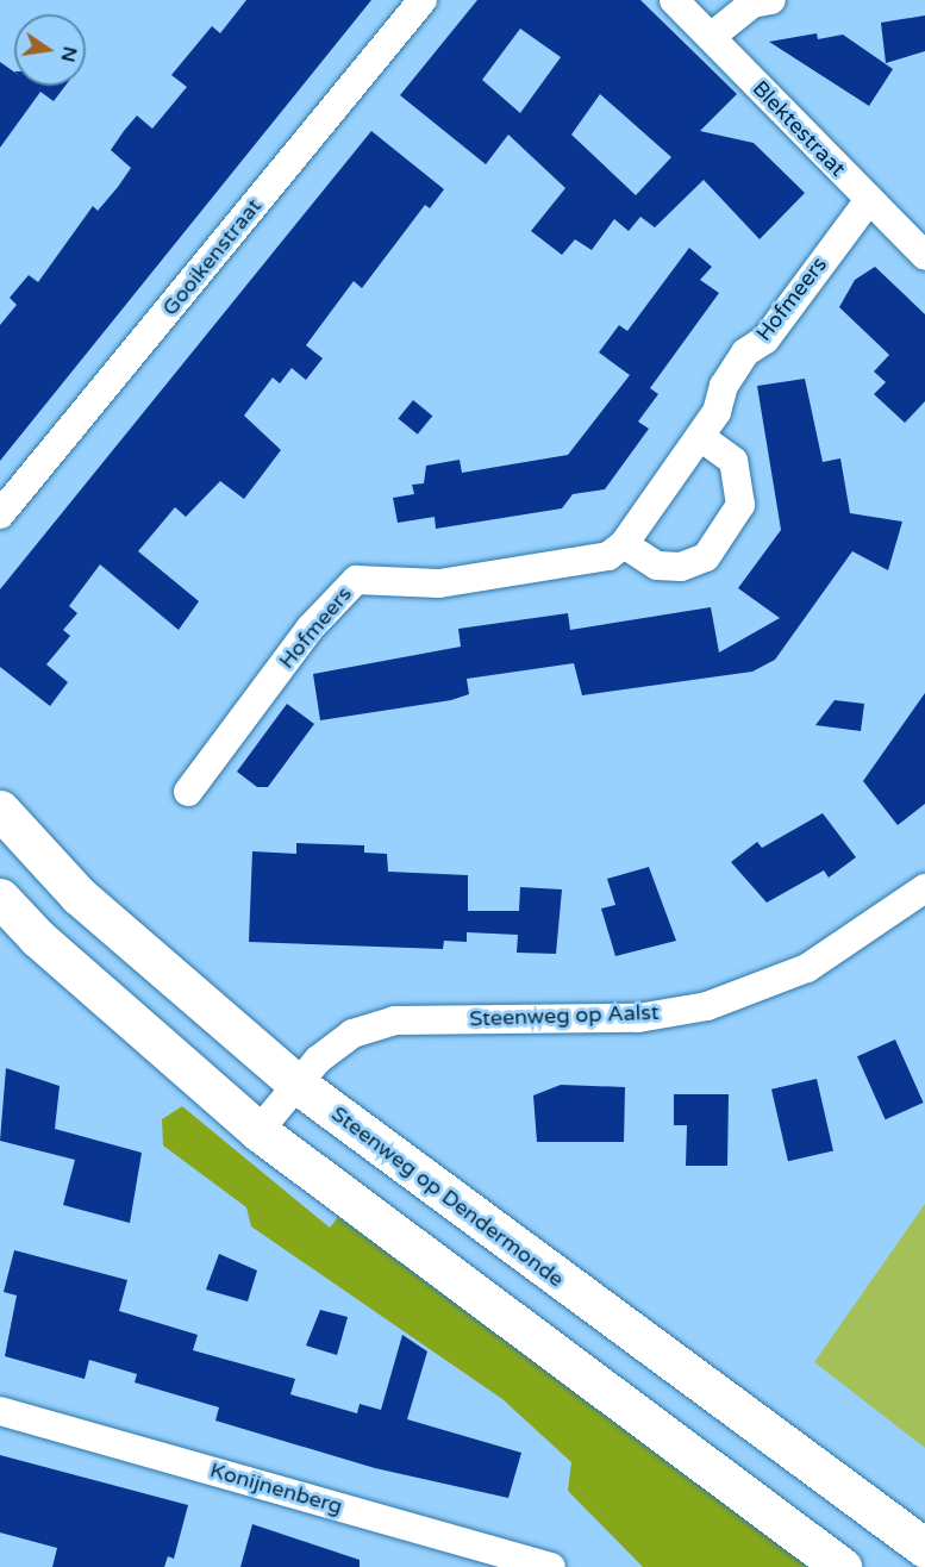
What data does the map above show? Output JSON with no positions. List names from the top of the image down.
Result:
{
  "streets": {
    "main road": ["Steenweg op Dendermonde"],
    "street": [
      "Blektestraat",
      "Gooikenstraat",
      "Hofmeers",
      "Steenweg op Aalst",
      "Konijnenberg"
    ]
  },
  "crossings": [
    ["Blektestraat", "Hofmeers"],
    ["Steenweg op Aalst", "Steenweg op Dendermonde"]
  ],
  "north": "right"
}
